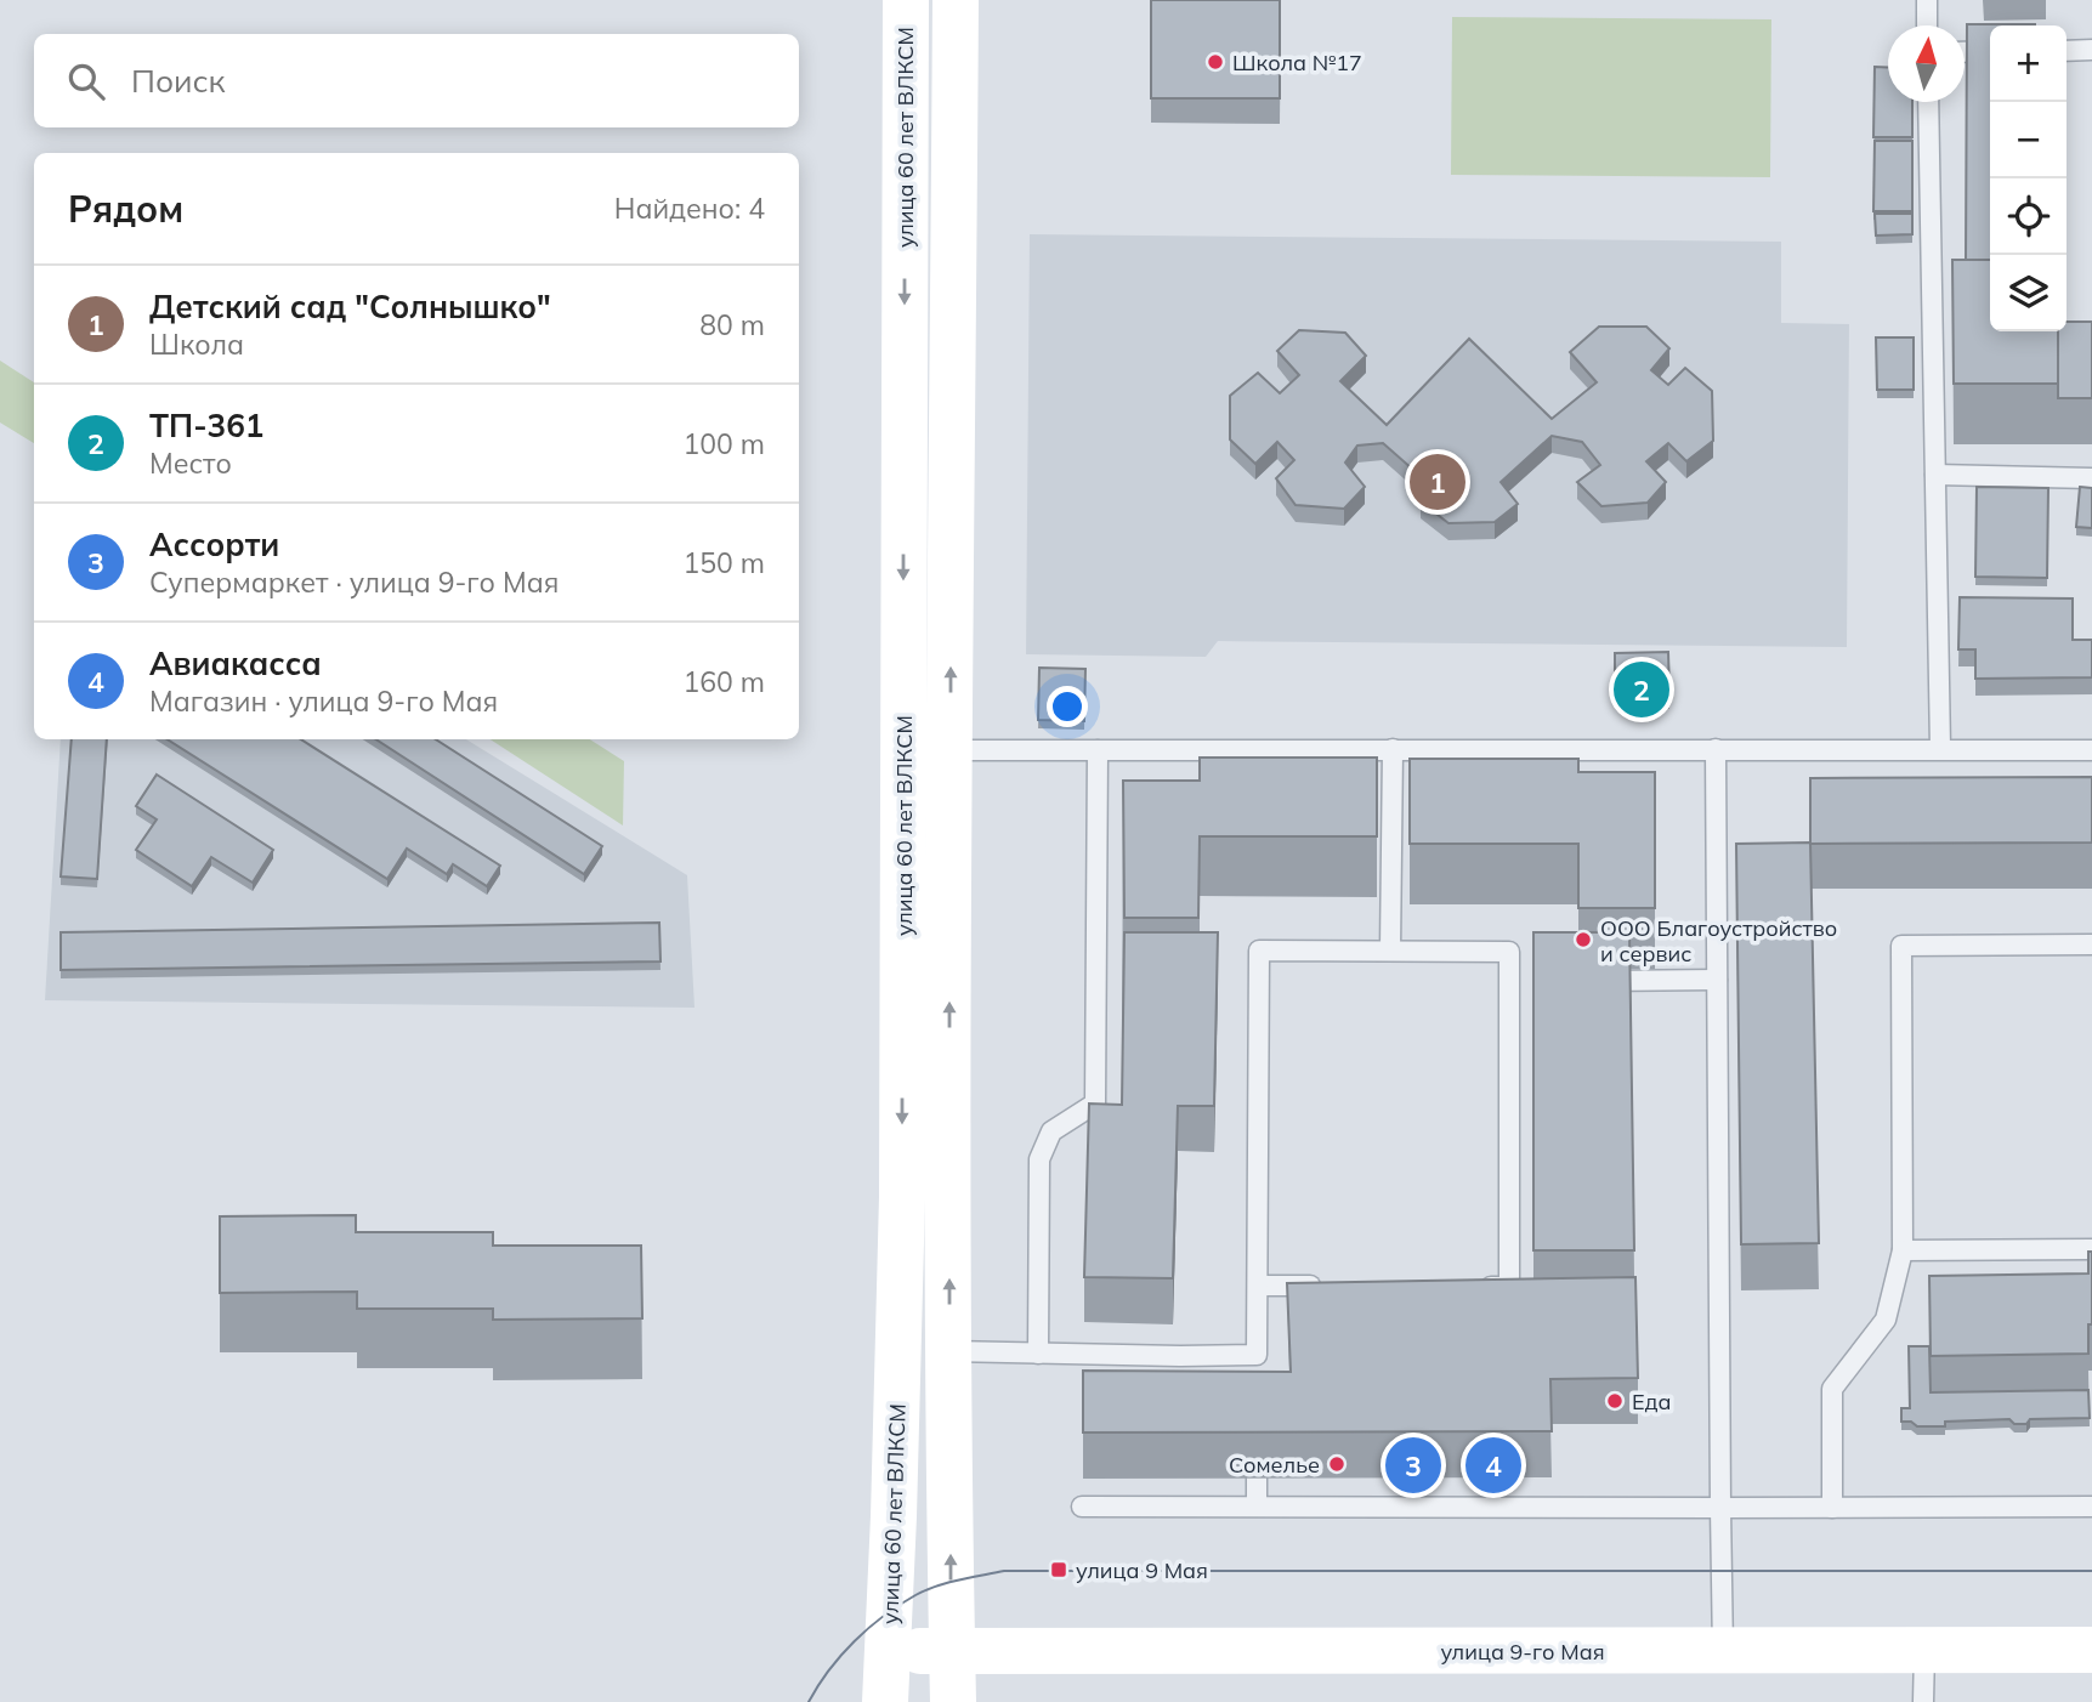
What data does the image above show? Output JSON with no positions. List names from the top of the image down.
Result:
{
  "streets": {
    "street": ["улица 60 лет ВЛКСМ", "улица 9-го Мая"]
  },
  "crossings": [
    ["улица 60 лет ВЛКСМ", "улица 9-го Мая"]
  ],
  "places": {
    "other": [
      "Школа №17",
      "ООО Благоустройство и сервис",
      "Еда",
      "Сомелье"
    ],
    "transit": ["улица 9 Мая"]
  },
  "north": "top",
  "page": {
    "map_buttons": ["+", "−"],
    "search": "Поиск",
    "heading": ["Рядом", "Найдено: 4"],
    "list": [
      {
        "mark": "1",
        "name": "Детский сад \"Солнышко\"",
        "note": "Школа",
        "value": "80 m"
      },
      {
        "mark": "2",
        "name": "ТП-361",
        "note": "Место",
        "value": "100 m"
      },
      {
        "mark": "3",
        "name": "Ассорти",
        "note": "Супермаркет · улица 9-го Мая",
        "value": "150 m"
      },
      {
        "mark": "4",
        "name": "Авиакасса",
        "note": "Магазин · улица 9-го Мая",
        "value": "160 m"
      }
    ],
    "pins": [
      "1",
      "2",
      "3",
      "4"
    ]
  }
}
